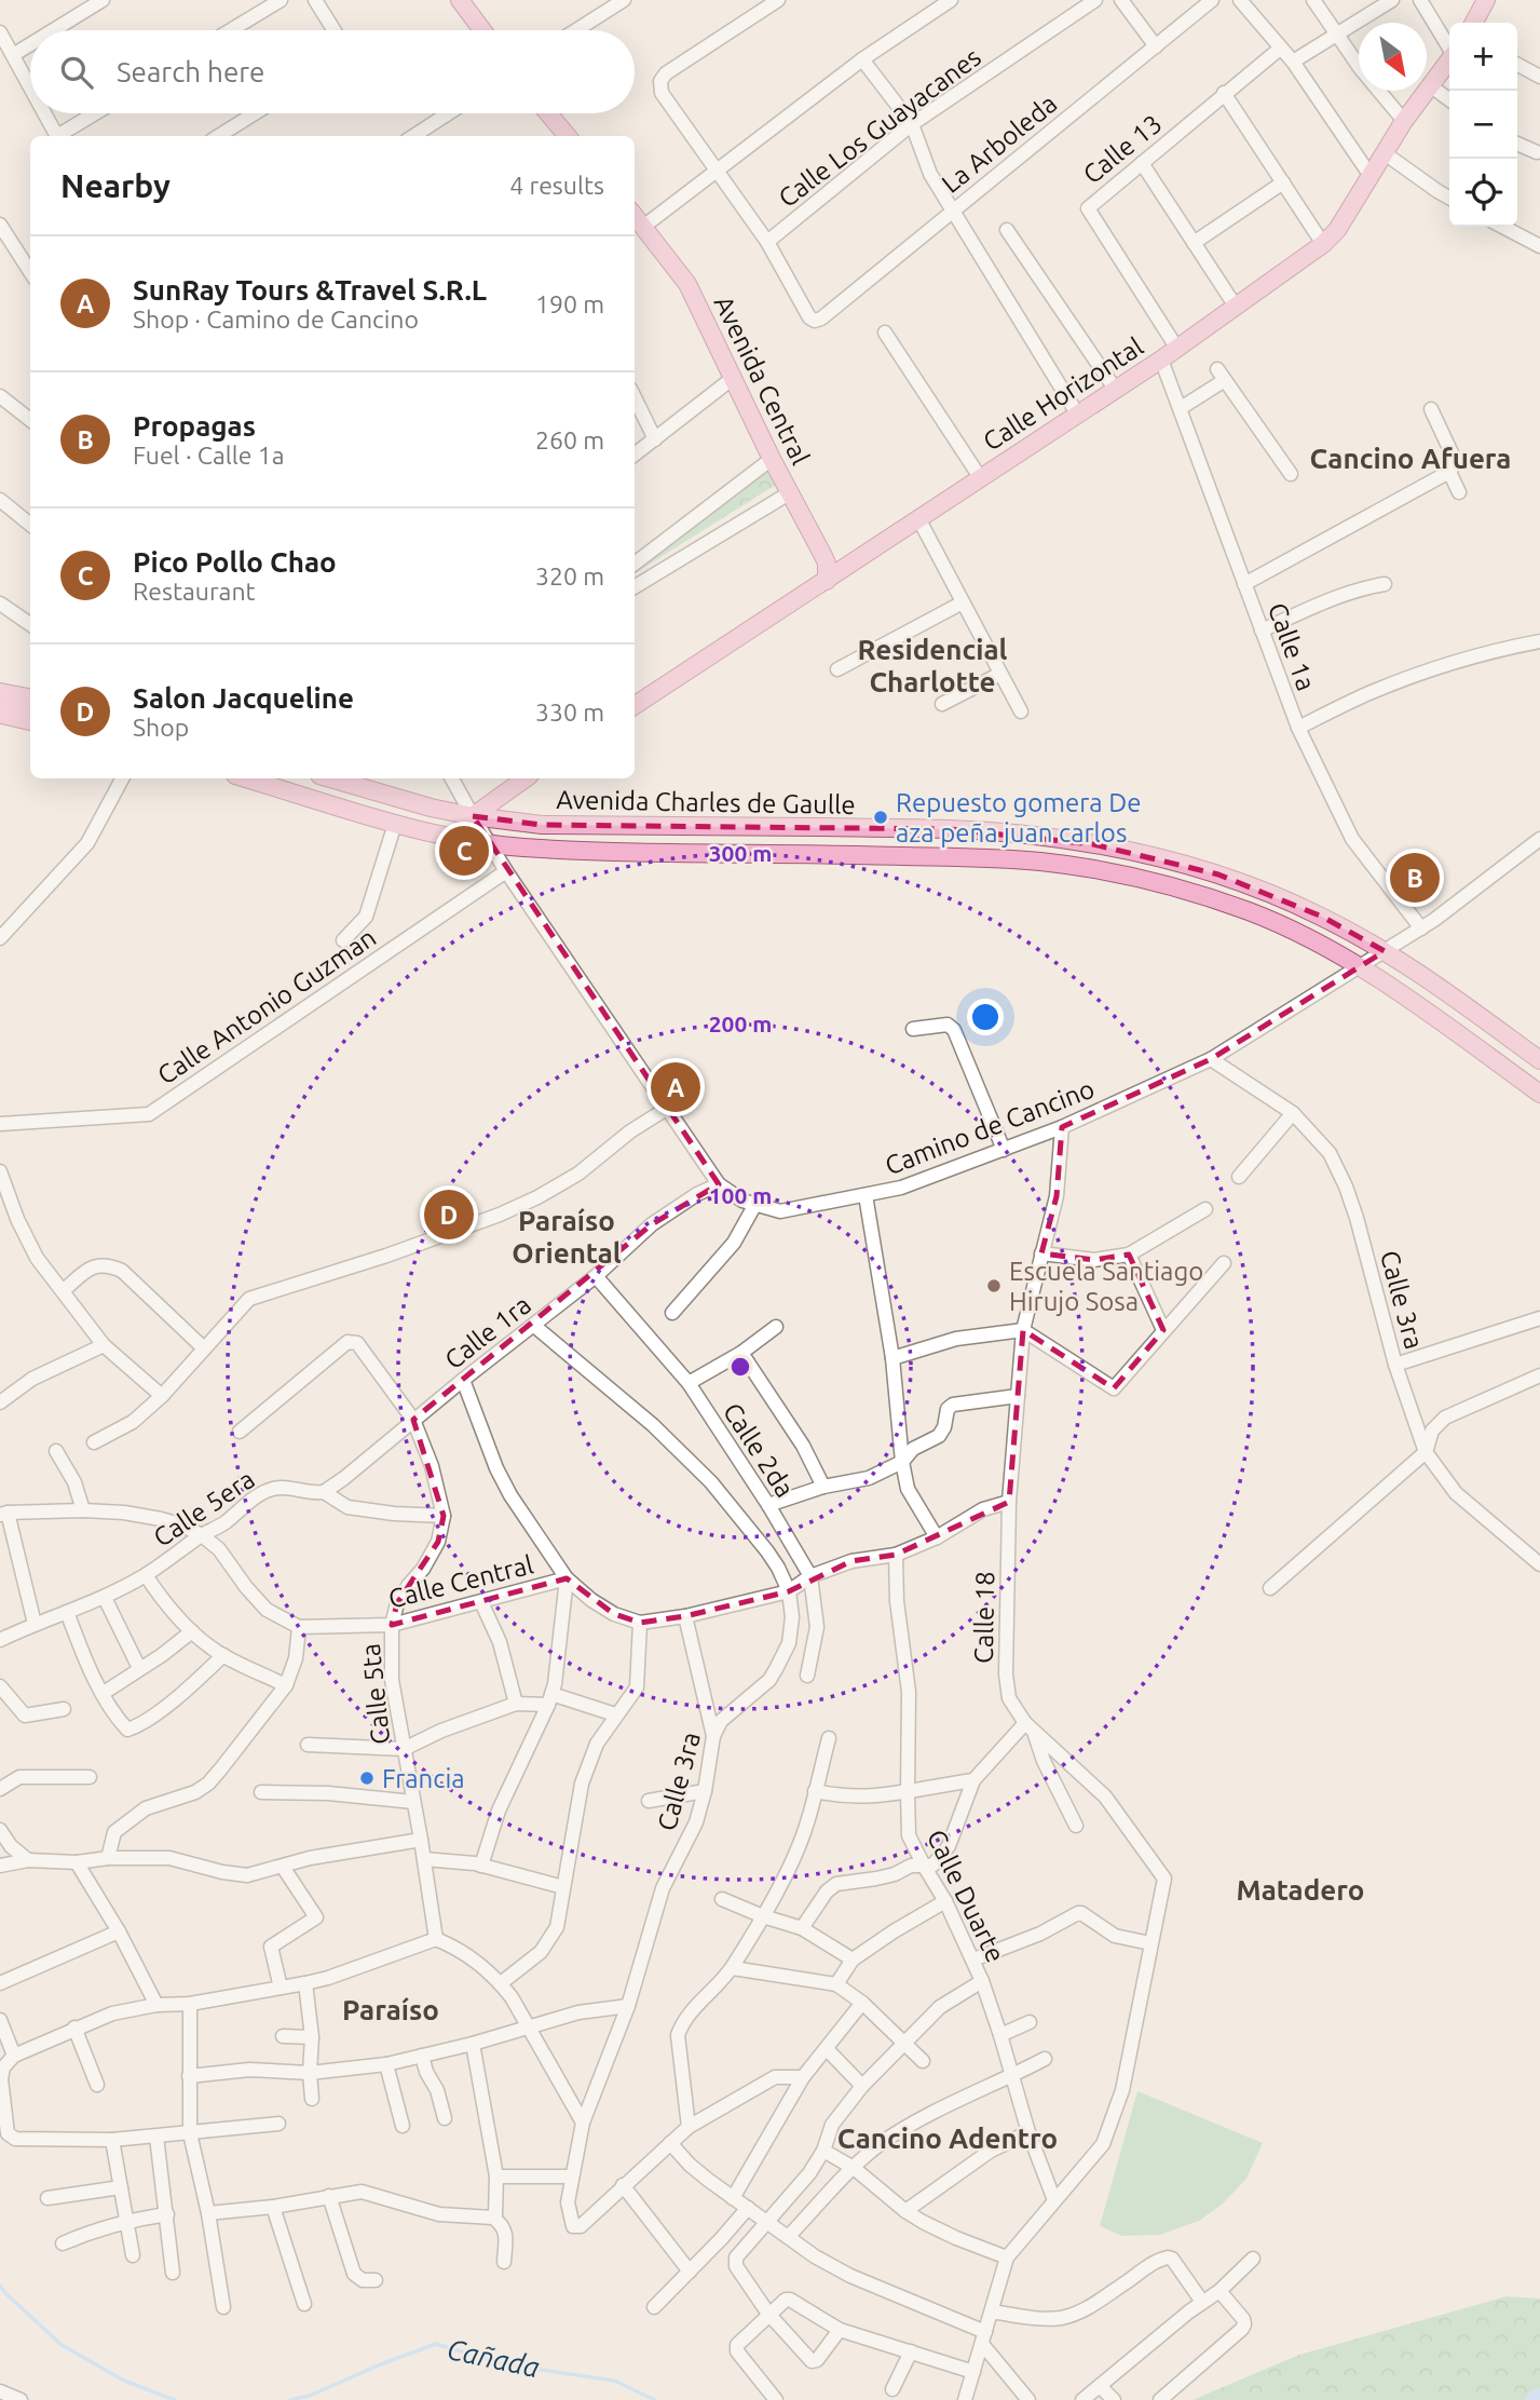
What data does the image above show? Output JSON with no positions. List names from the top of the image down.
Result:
{
  "streets": {
    "main road": ["Avenida Central", "Calle Horizontal", "Avenida Charles de Gaulle"],
    "street": [
      "Calle Los Guayacanes",
      "La Arboleda",
      "Calle 13",
      "Calle 1a",
      "Calle Antonio Guzman",
      "Camino de Cancino",
      "Calle 3ra",
      "Calle 1ra",
      "Calle 2da",
      "Calle 5era",
      "Calle Central",
      "Calle 18",
      "Calle 5ta",
      "Calle Duarte"
    ]
  },
  "crossings": [
    ["Calle Los Guayacanes", "La Arboleda"],
    ["Calle 13", "Calle Horizontal"],
    ["Avenida Central", "Calle Horizontal"],
    ["Calle Horizontal", "Calle 1a"],
    ["Calle 1a", "Camino de Cancino"],
    ["Avenida Charles de Gaulle", "Camino de Cancino"],
    ["Calle Antonio Guzman", "Camino de Cancino"],
    ["Camino de Cancino", "Calle 3ra"],
    ["Camino de Cancino", "Calle 1ra"],
    ["Camino de Cancino", "Calle 18"],
    ["Calle 3ra", "Calle 1ra"],
    ["Calle 1ra", "Calle 2da"],
    ["Calle 1ra", "Calle 5era"],
    ["Calle 5era", "Calle Central"],
    ["Calle 5era", "Calle 5ta"],
    ["Calle Central", "Calle 5ta"],
    ["Calle 18", "Calle Duarte"]
  ],
  "districts": [
    "Cancino Afuera",
    "Residencial Charlotte",
    "Paraíso Oriental",
    "Matadero",
    "Paraíso",
    "Cancino Adentro"
  ],
  "water": ["Cañada"],
  "places": ["Repuesto gomera De aza peña juan carlos", "Escuela Santiago Hirujo Sosa", "Francia"],
  "north": "bottom right",
  "page": {
    "map_buttons": ["+", "−"],
    "search": "Search here",
    "heading": ["Nearby", "4 results"],
    "list": [
      {
        "mark": "A",
        "name": "SunRay Tours &Travel S.R.L",
        "note": "Shop · Camino de Cancino",
        "value": "190 m"
      },
      {
        "mark": "B",
        "name": "Propagas",
        "note": "Fuel · Calle 1a",
        "value": "260 m"
      },
      {
        "mark": "C",
        "name": "Pico Pollo Chao",
        "note": "Restaurant",
        "value": "320 m"
      },
      {
        "mark": "D",
        "name": "Salon Jacqueline",
        "note": "Shop",
        "value": "330 m"
      }
    ],
    "pins": [
      "C",
      "B",
      "A",
      "D"
    ]
  },
  "rings": ["300 m", "200 m", "100 m"]
}
